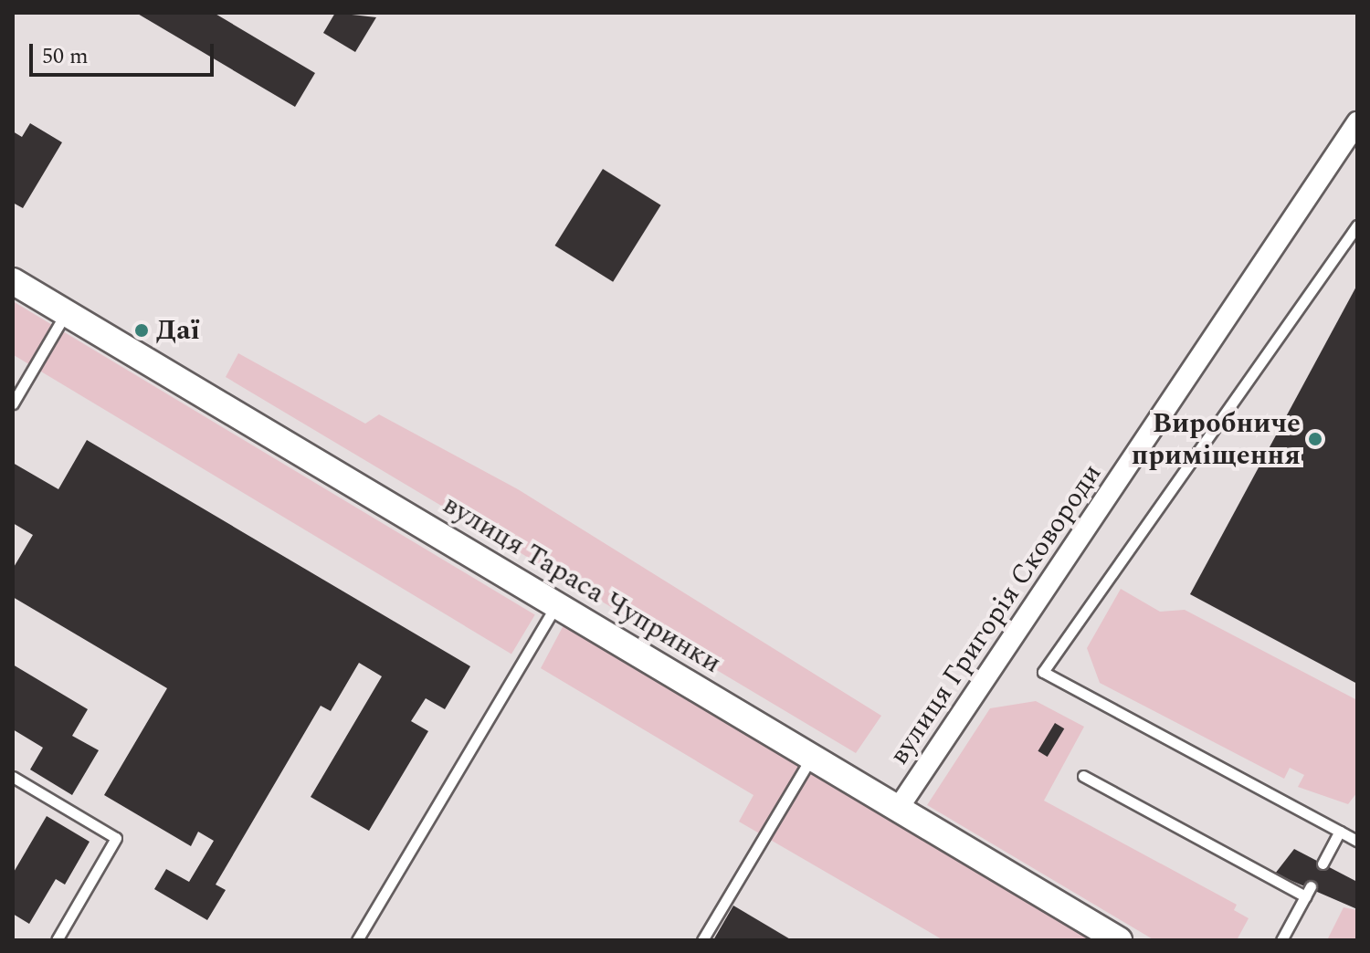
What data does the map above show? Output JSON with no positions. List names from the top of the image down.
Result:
{
  "streets": {
    "street": ["вулиця Тараса Чупринки", "вулиця Григорія Сковороди"]
  },
  "crossings": [
    ["вулиця Тараса Чупринки", "вулиця Григорія Сковороди"]
  ],
  "places": ["Даї", "Виробниче приміщення"],
  "scale_bar": "50 m"
}
